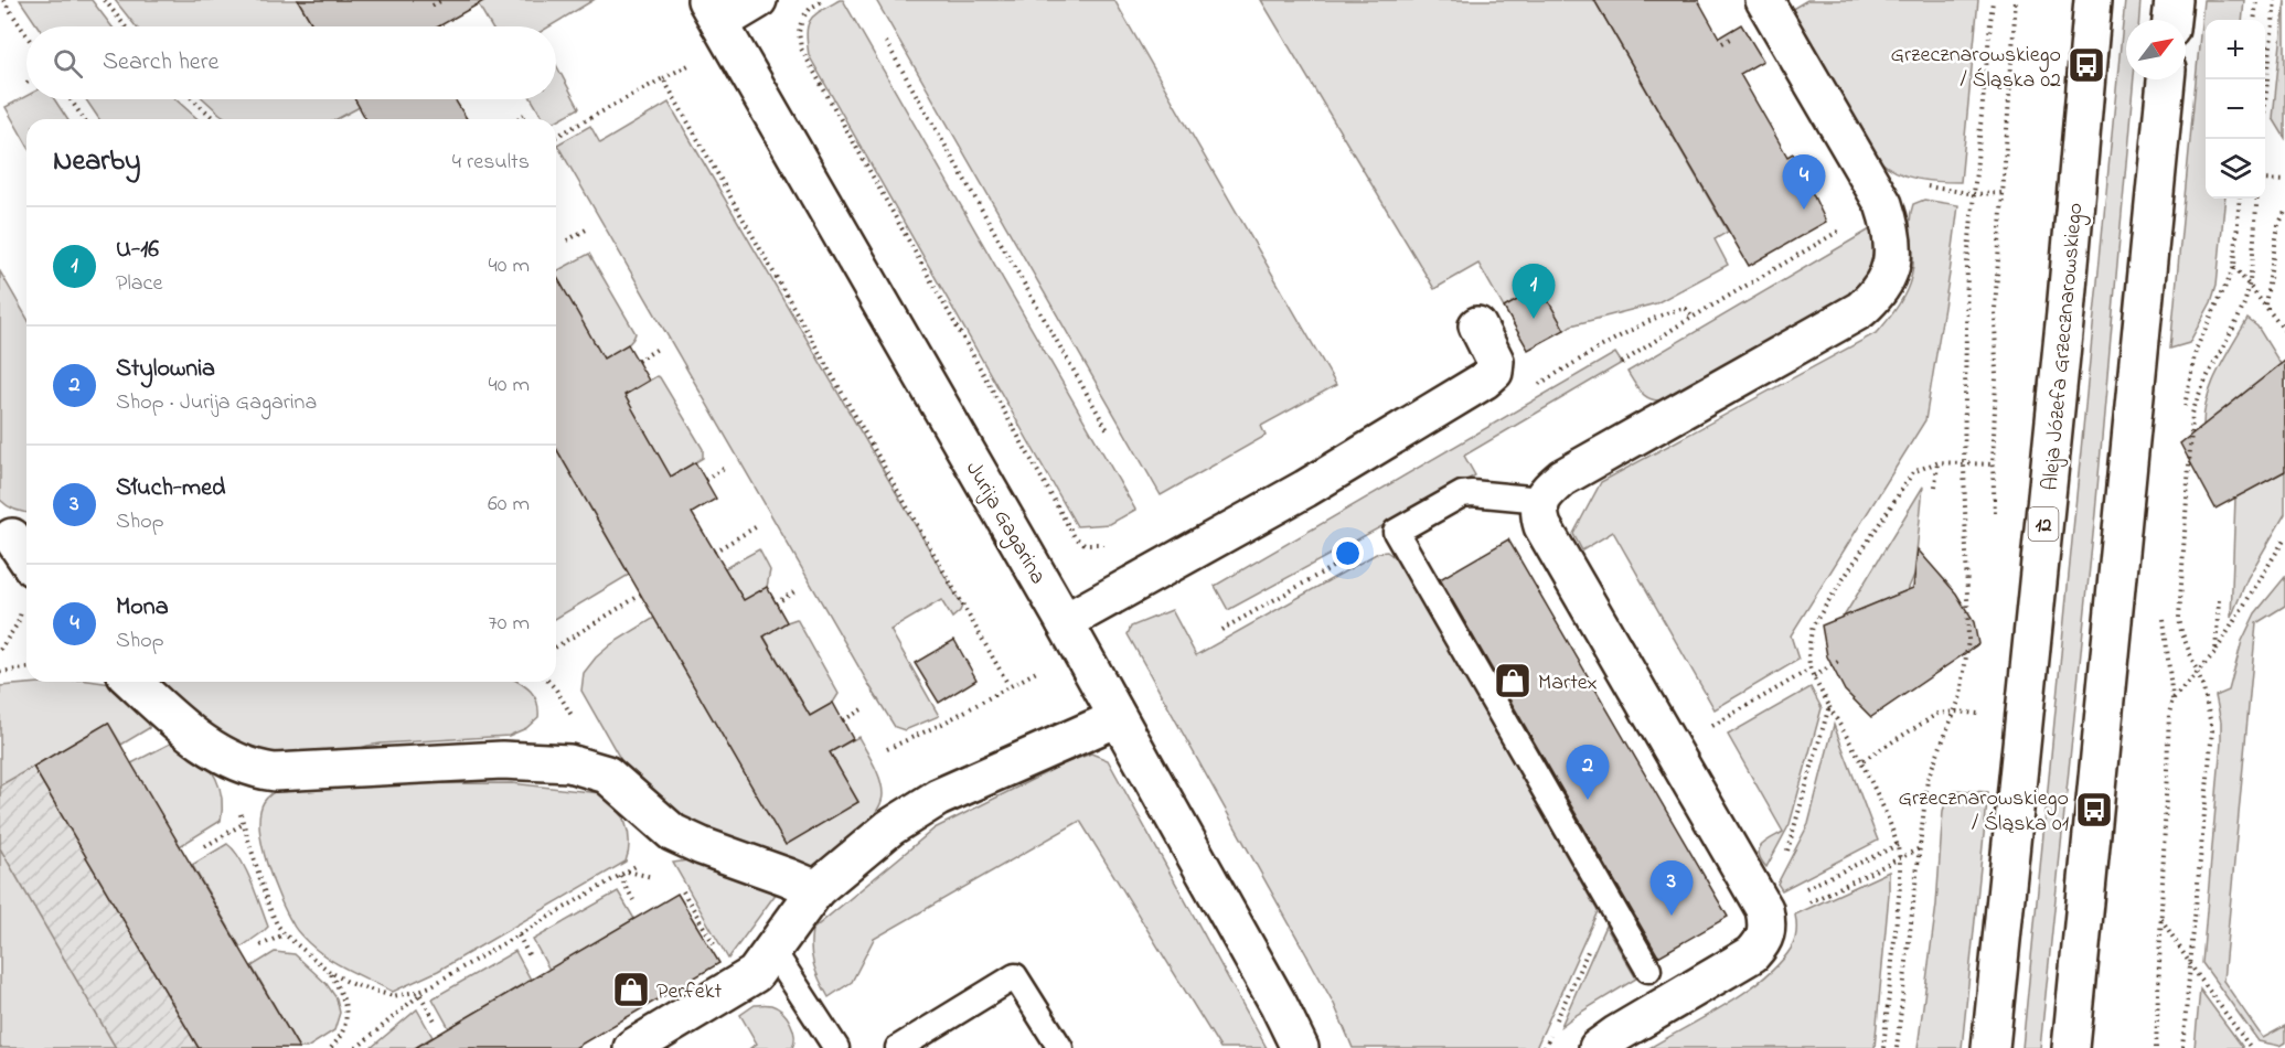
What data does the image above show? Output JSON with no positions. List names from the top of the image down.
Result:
{
  "streets": {
    "street": ["Aleja Józefa Grzecznarowskiego", "Jurija Gagarina", "12"]
  },
  "places": {
    "bus stop": ["Grzecznarowskiego / Śląska 02", "Grzecznarowskiego / Śląska 01"],
    "shop": ["Martex", "Perfekt"]
  },
  "north": "top right",
  "page": {
    "map_buttons": ["+", "−"],
    "search": "Search here",
    "heading": ["Nearby", "4 results"],
    "pins": [
      "4",
      "1",
      "2",
      "3"
    ],
    "list": [
      {
        "mark": "1",
        "name": "U-16",
        "note": "Place",
        "value": "40 m"
      },
      {
        "mark": "2",
        "name": "Stylownia",
        "note": "Shop · Jurija Gagarina",
        "value": "40 m"
      },
      {
        "mark": "3",
        "name": "Słuch-med",
        "note": "Shop",
        "value": "60 m"
      },
      {
        "mark": "4",
        "name": "Mona",
        "note": "Shop",
        "value": "70 m"
      }
    ]
  }
}
